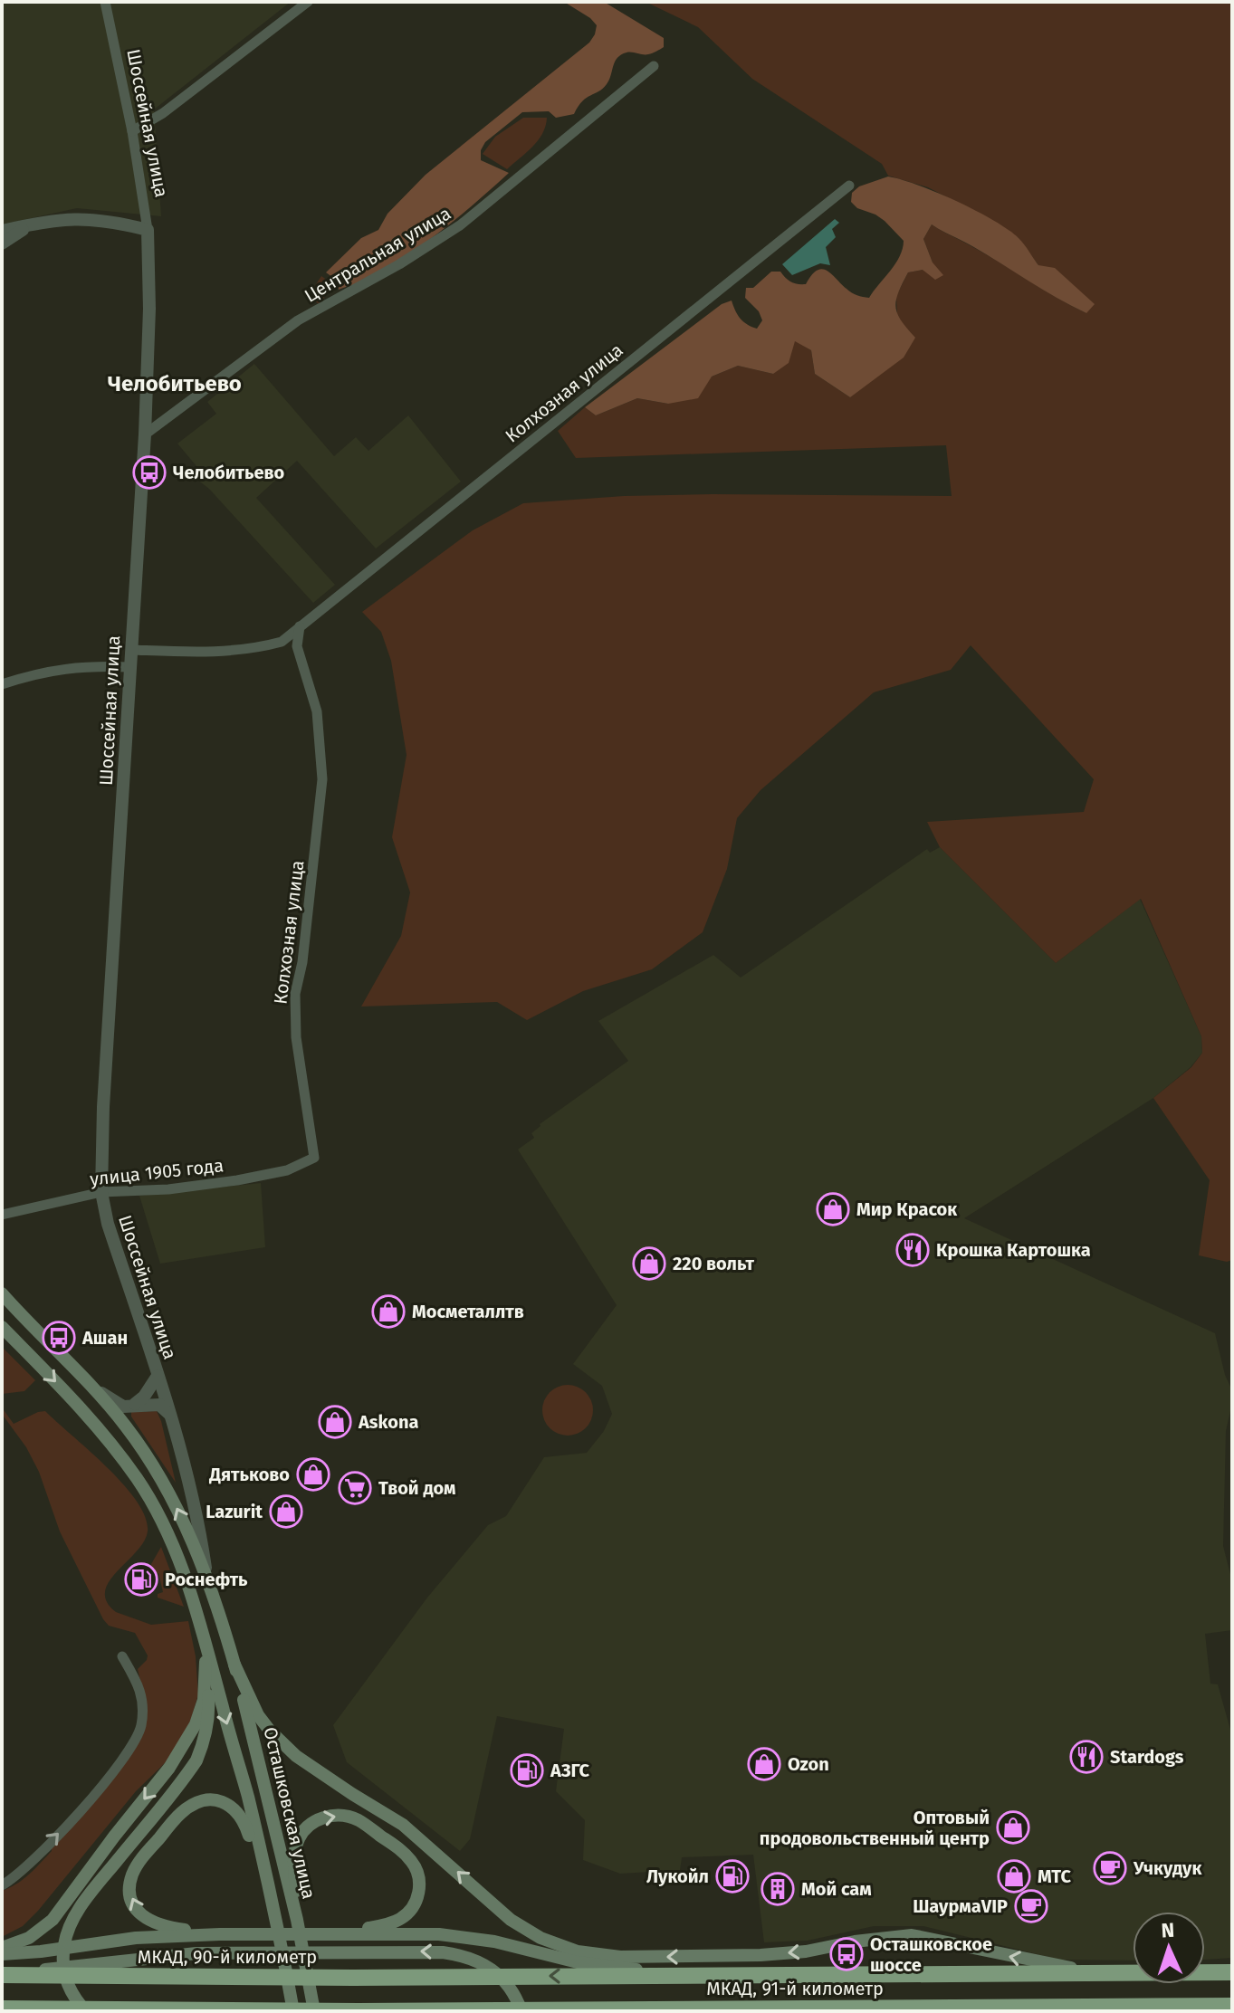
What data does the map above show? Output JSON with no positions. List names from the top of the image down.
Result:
{
  "streets": {
    "highway": ["МКАД, 90-й километр", "МКАД, 91-й километр"],
    "main road": ["Осташковская улица"],
    "street": [
      "Шоссейная улица",
      "Центральная улица",
      "Колхозная улица",
      "улица 1905 года"
    ]
  },
  "crossings": [
    ["Шоссейная улица", "Центральная улица"],
    ["Шоссейная улица", "Колхозная улица"],
    ["Шоссейная улица", "улица 1905 года"],
    ["Шоссейная улица", "Осташковская улица"],
    ["Колхозная улица", "улица 1905 года"],
    ["МКАД, 90-й километр", "МКАД, 91-й километр"]
  ],
  "districts": ["Челобитьево"],
  "places": {
    "bus stop": ["Челобитьево", "Ашан", "Осташковское шоссе"],
    "shop": [
      "Мир Красок",
      "220 вольт",
      "Мосметаллтв",
      "Askona",
      "Дятьково",
      "Lazurit",
      "Ozon",
      "Оптовый продовольственный центр",
      "МТС"
    ],
    "restaurant": ["Крошка Картошка", "Stardogs"],
    "supermarket": ["Твой дом"],
    "fuel station": ["Роснефть", "АЗГС", "Лукойл"],
    "cafe": ["Учкудук", "ШаурмаVIP"],
    "building": ["Мой сам"]
  },
  "north": "top"
}
